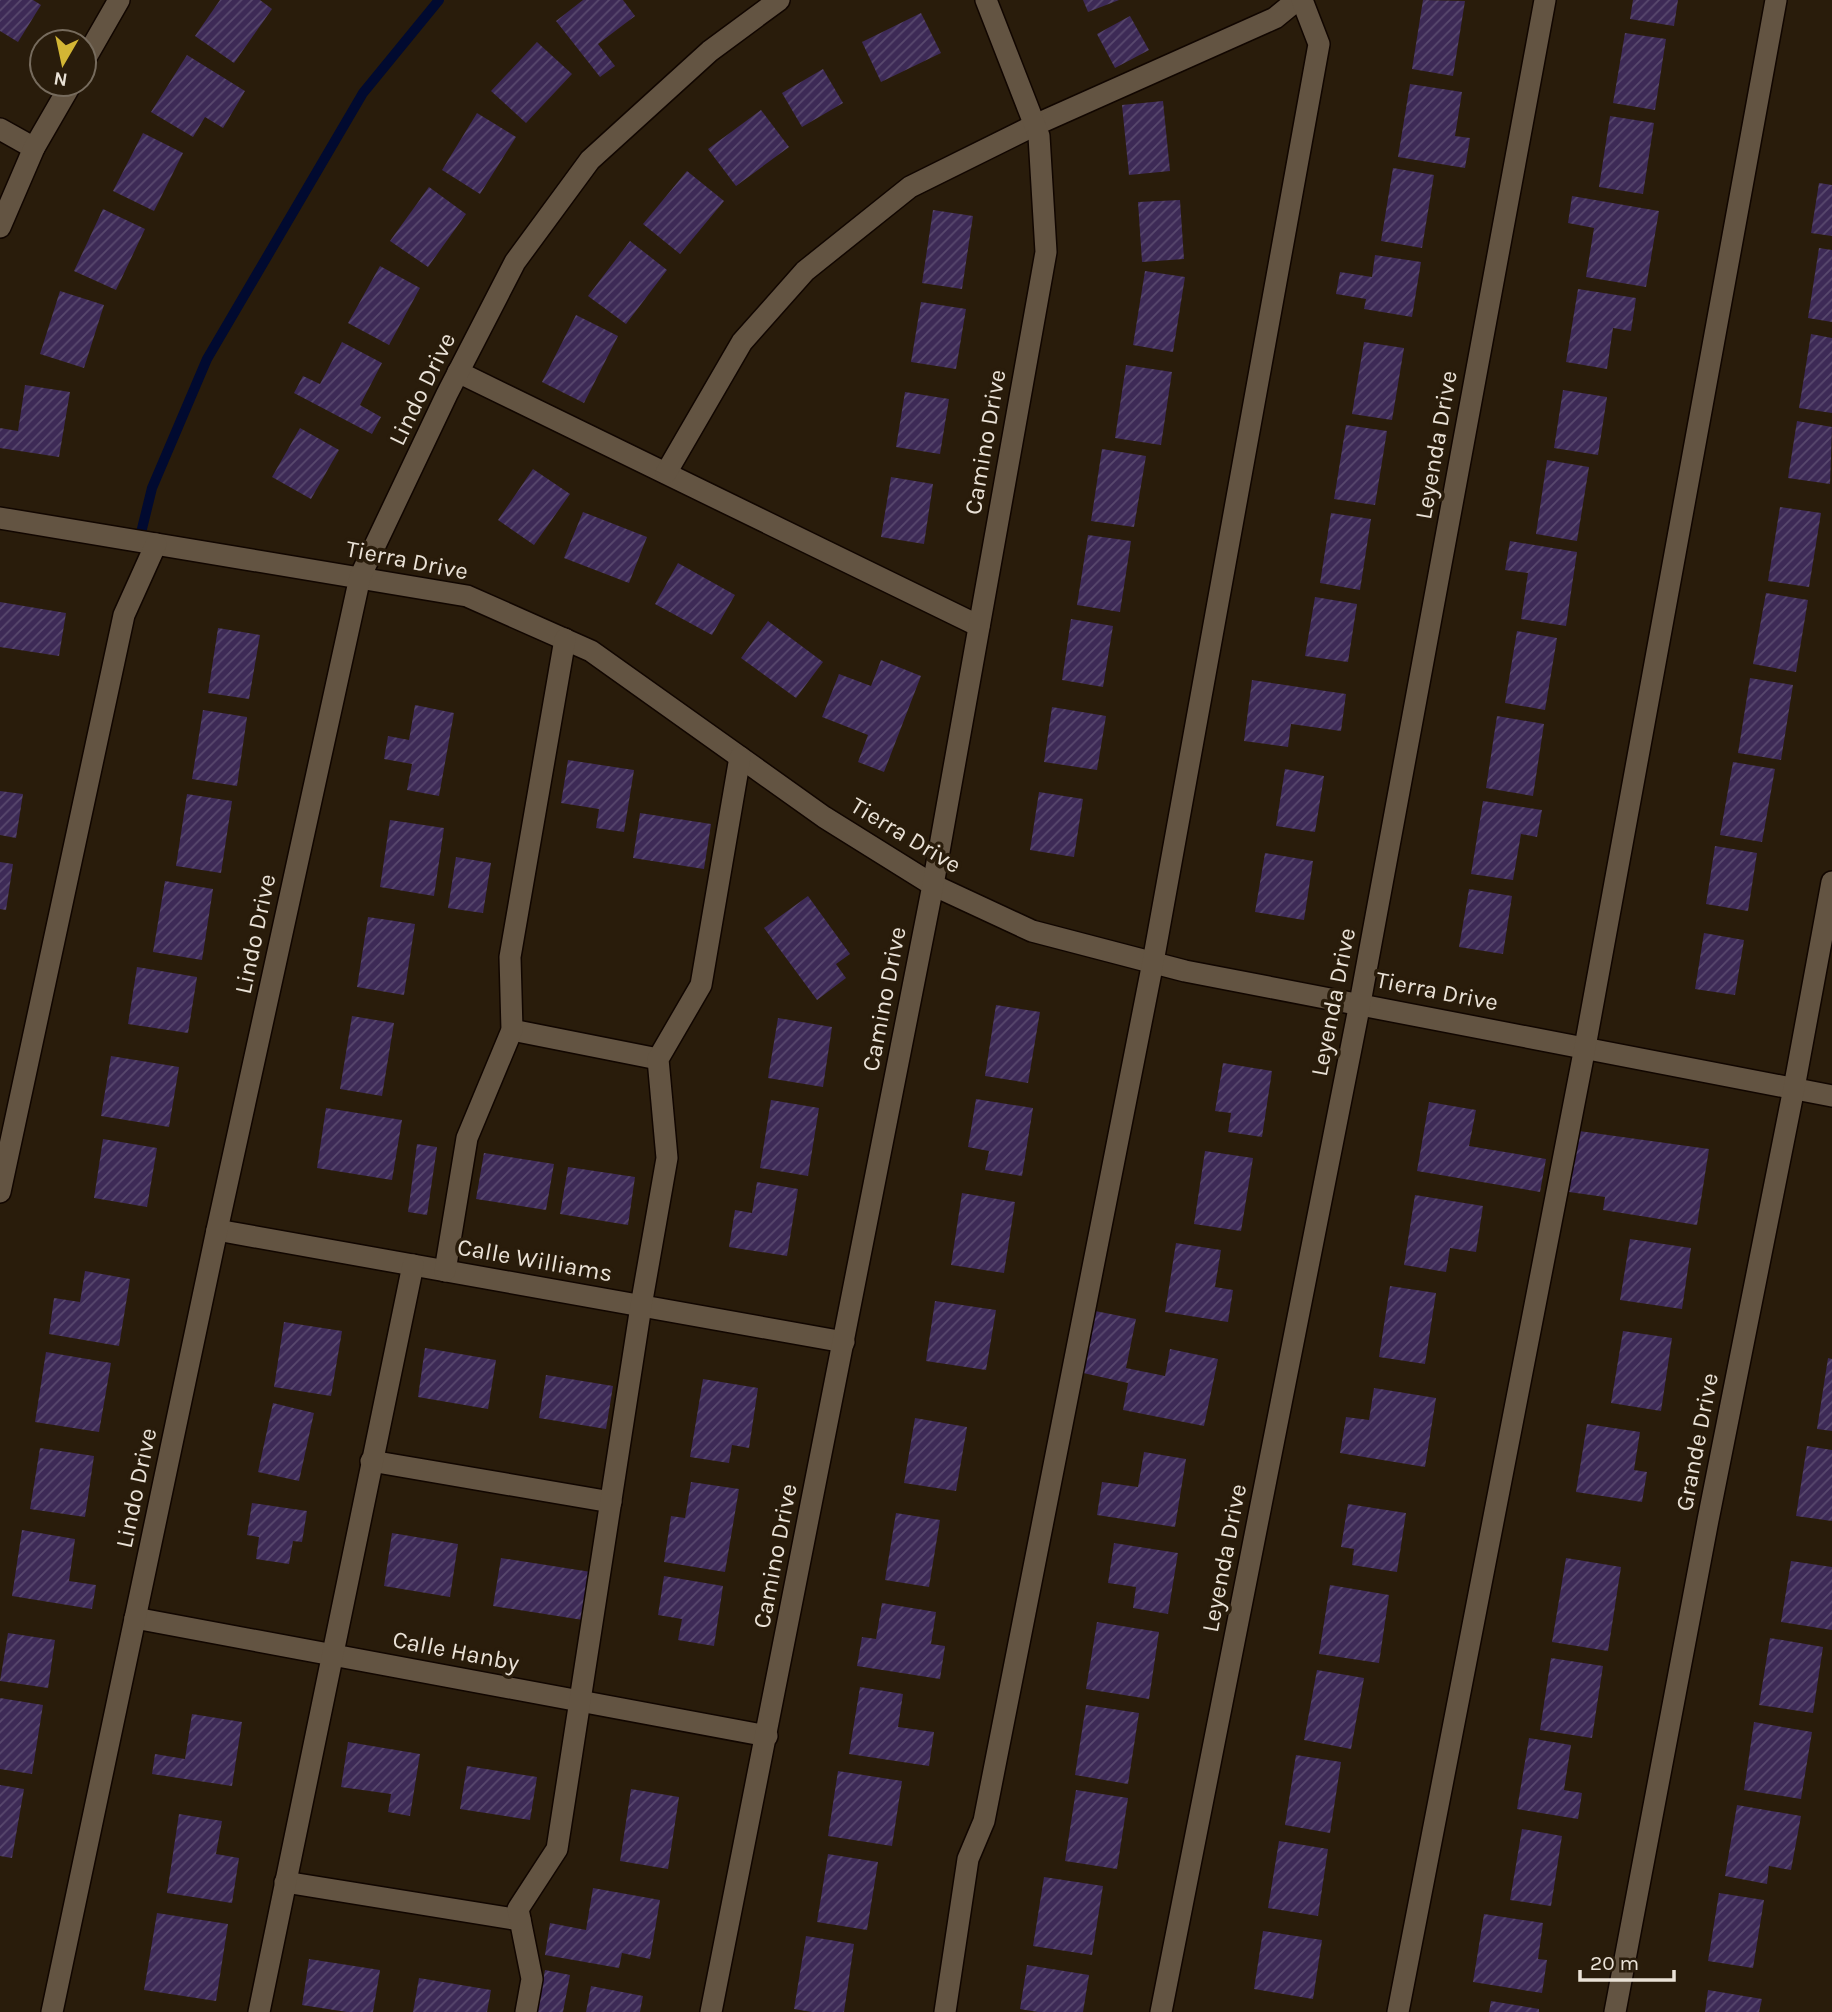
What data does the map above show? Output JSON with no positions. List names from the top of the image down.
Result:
{
  "streets": {
    "street": [
      "Lindo Drive",
      "Camino Drive",
      "Leyenda Drive",
      "Tierra Drive",
      "Calle Williams",
      "Grande Drive",
      "Calle Hanby"
    ]
  },
  "crossings": [
    ["Lindo Drive", "Tierra Drive"],
    ["Lindo Drive", "Calle Williams"],
    ["Lindo Drive", "Calle Hanby"],
    ["Camino Drive", "Tierra Drive"],
    ["Camino Drive", "Calle Williams"],
    ["Camino Drive", "Calle Hanby"],
    ["Leyenda Drive", "Tierra Drive"],
    ["Tierra Drive", "Grande Drive"]
  ],
  "scale_bar": "20 m",
  "north": "bottom"
}
